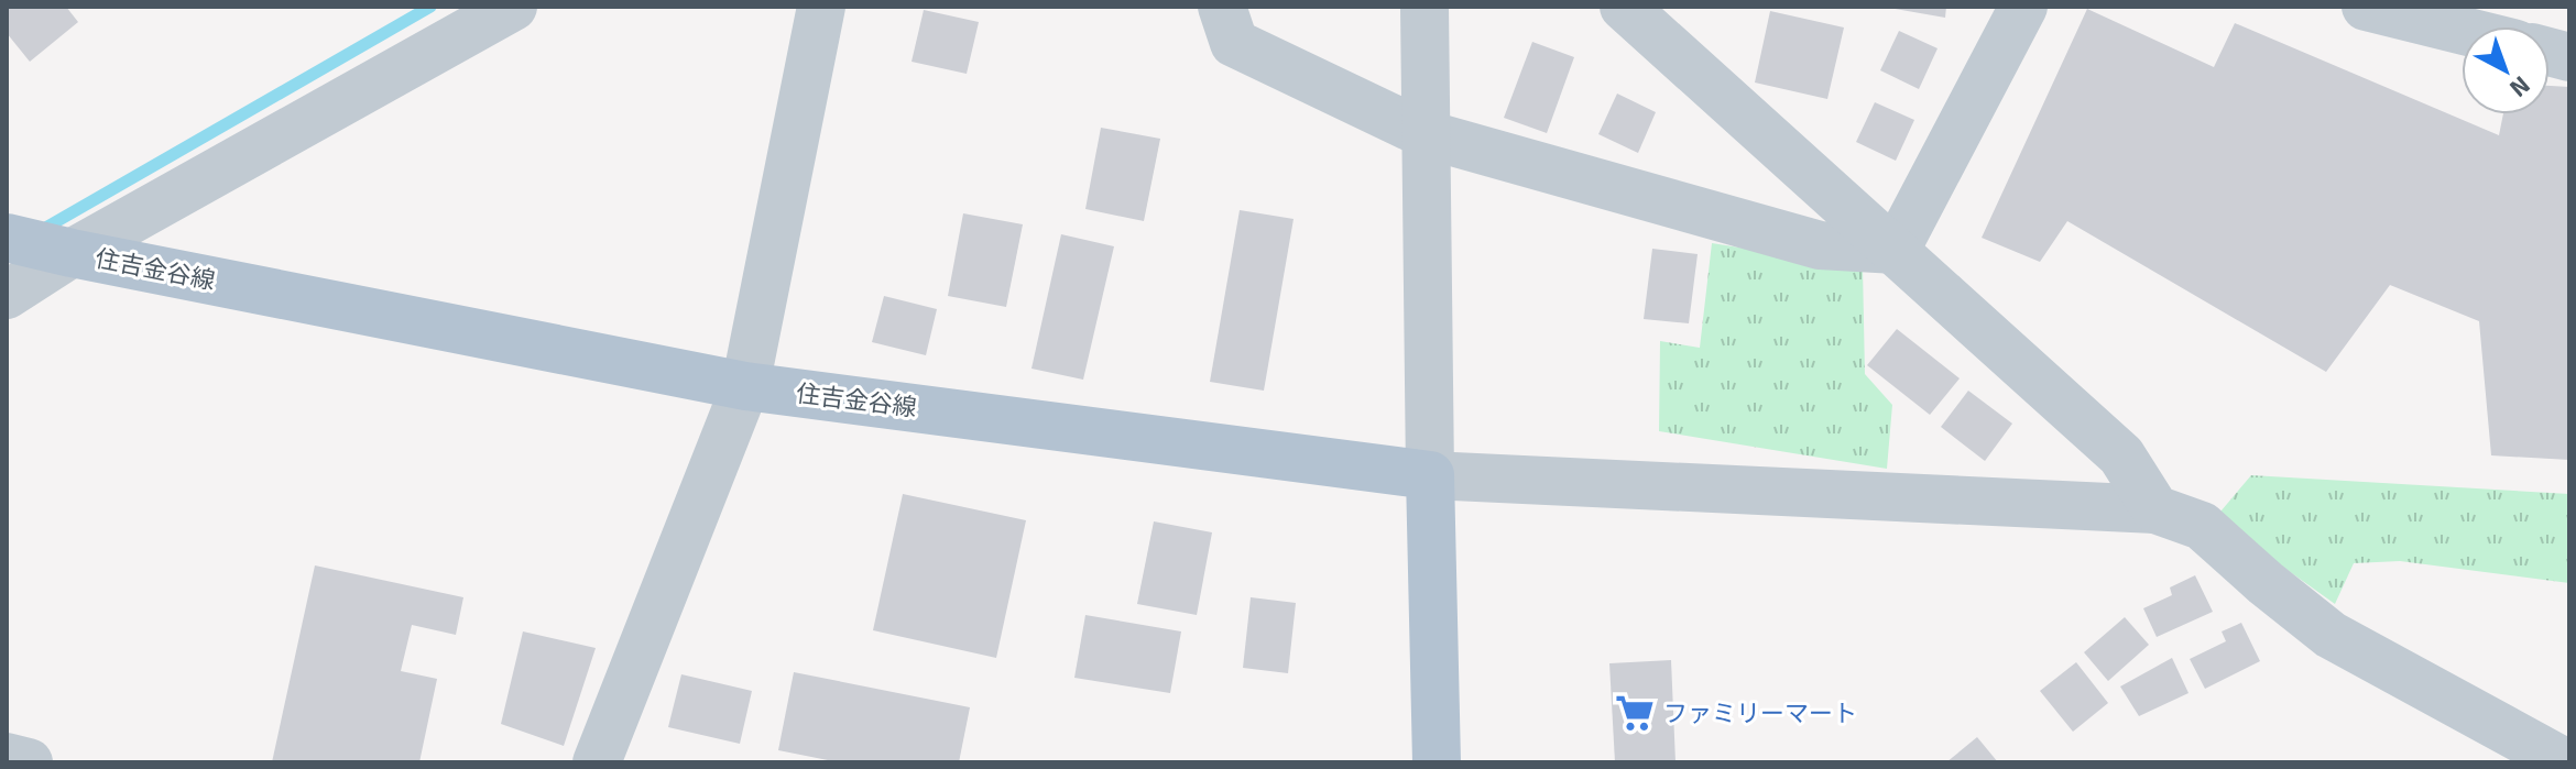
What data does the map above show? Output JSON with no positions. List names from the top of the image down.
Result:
{
  "streets": {
    "main road": ["住吉金谷線"]
  },
  "places": {
    "supermarket": ["ファミリーマート"]
  },
  "north": "bottom right"
}
